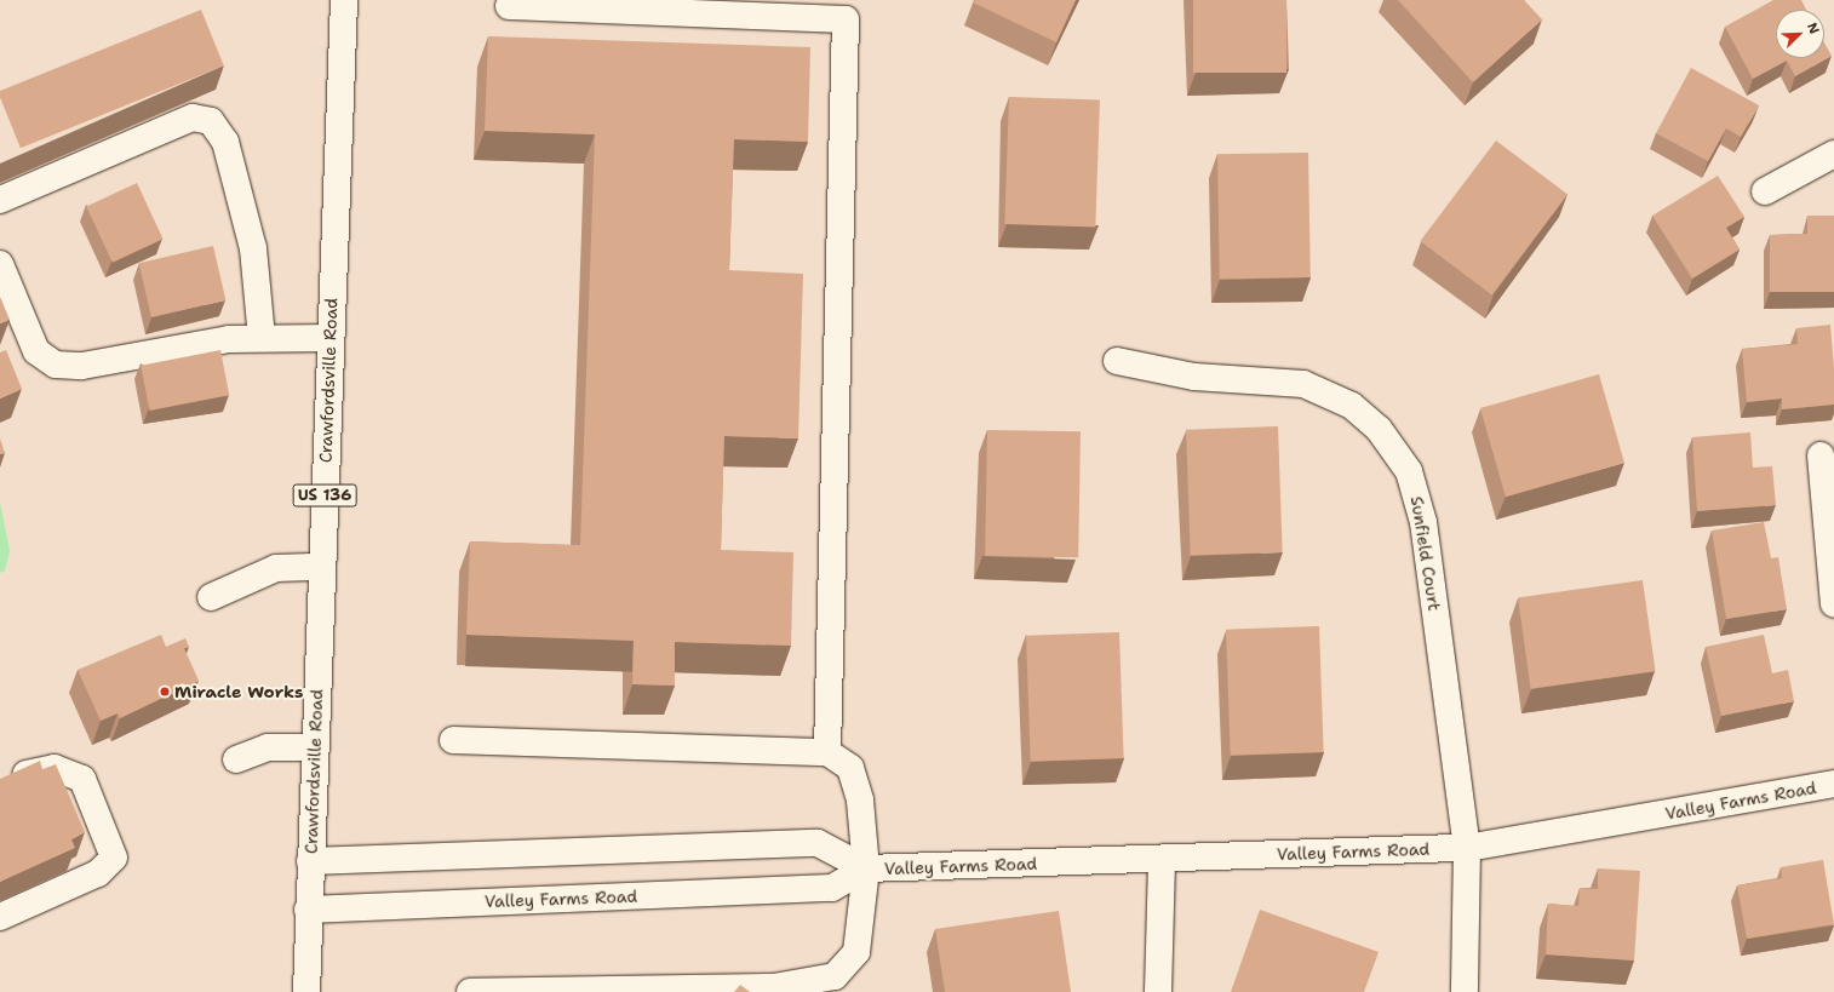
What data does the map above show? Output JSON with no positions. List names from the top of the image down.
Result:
{
  "streets": {
    "street": [
      "Crawfordsville Road",
      "US 136",
      "Sunfield Court",
      "Valley Farms Road"
    ]
  },
  "crossings": [
    ["Crawfordsville Road", "Valley Farms Road"],
    ["Sunfield Court", "Valley Farms Road"]
  ],
  "places": ["Miracle Works"],
  "north": "top right"
}
